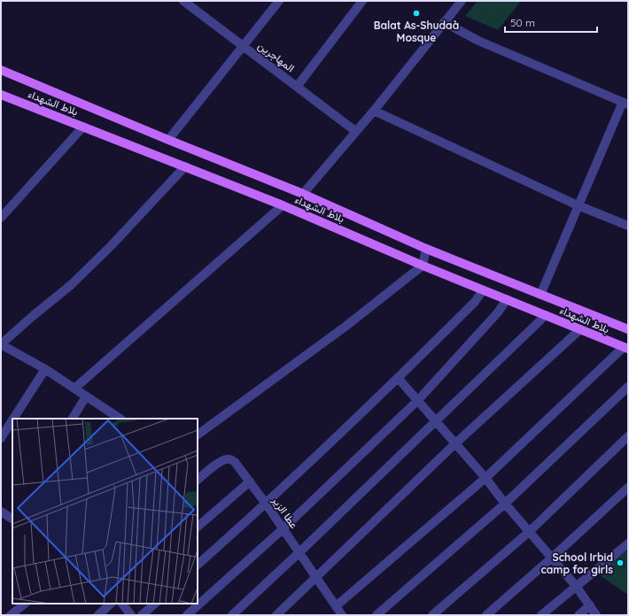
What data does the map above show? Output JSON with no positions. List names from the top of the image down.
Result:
{
  "streets": {
    "main road": ["بلاط الشهداء"],
    "street": ["المهاجرين", "عطا الزير"]
  },
  "places": ["Balat As-Shudaà Mosque", "School Irbid camp for girls"],
  "scale_bar": "50 m"
}
